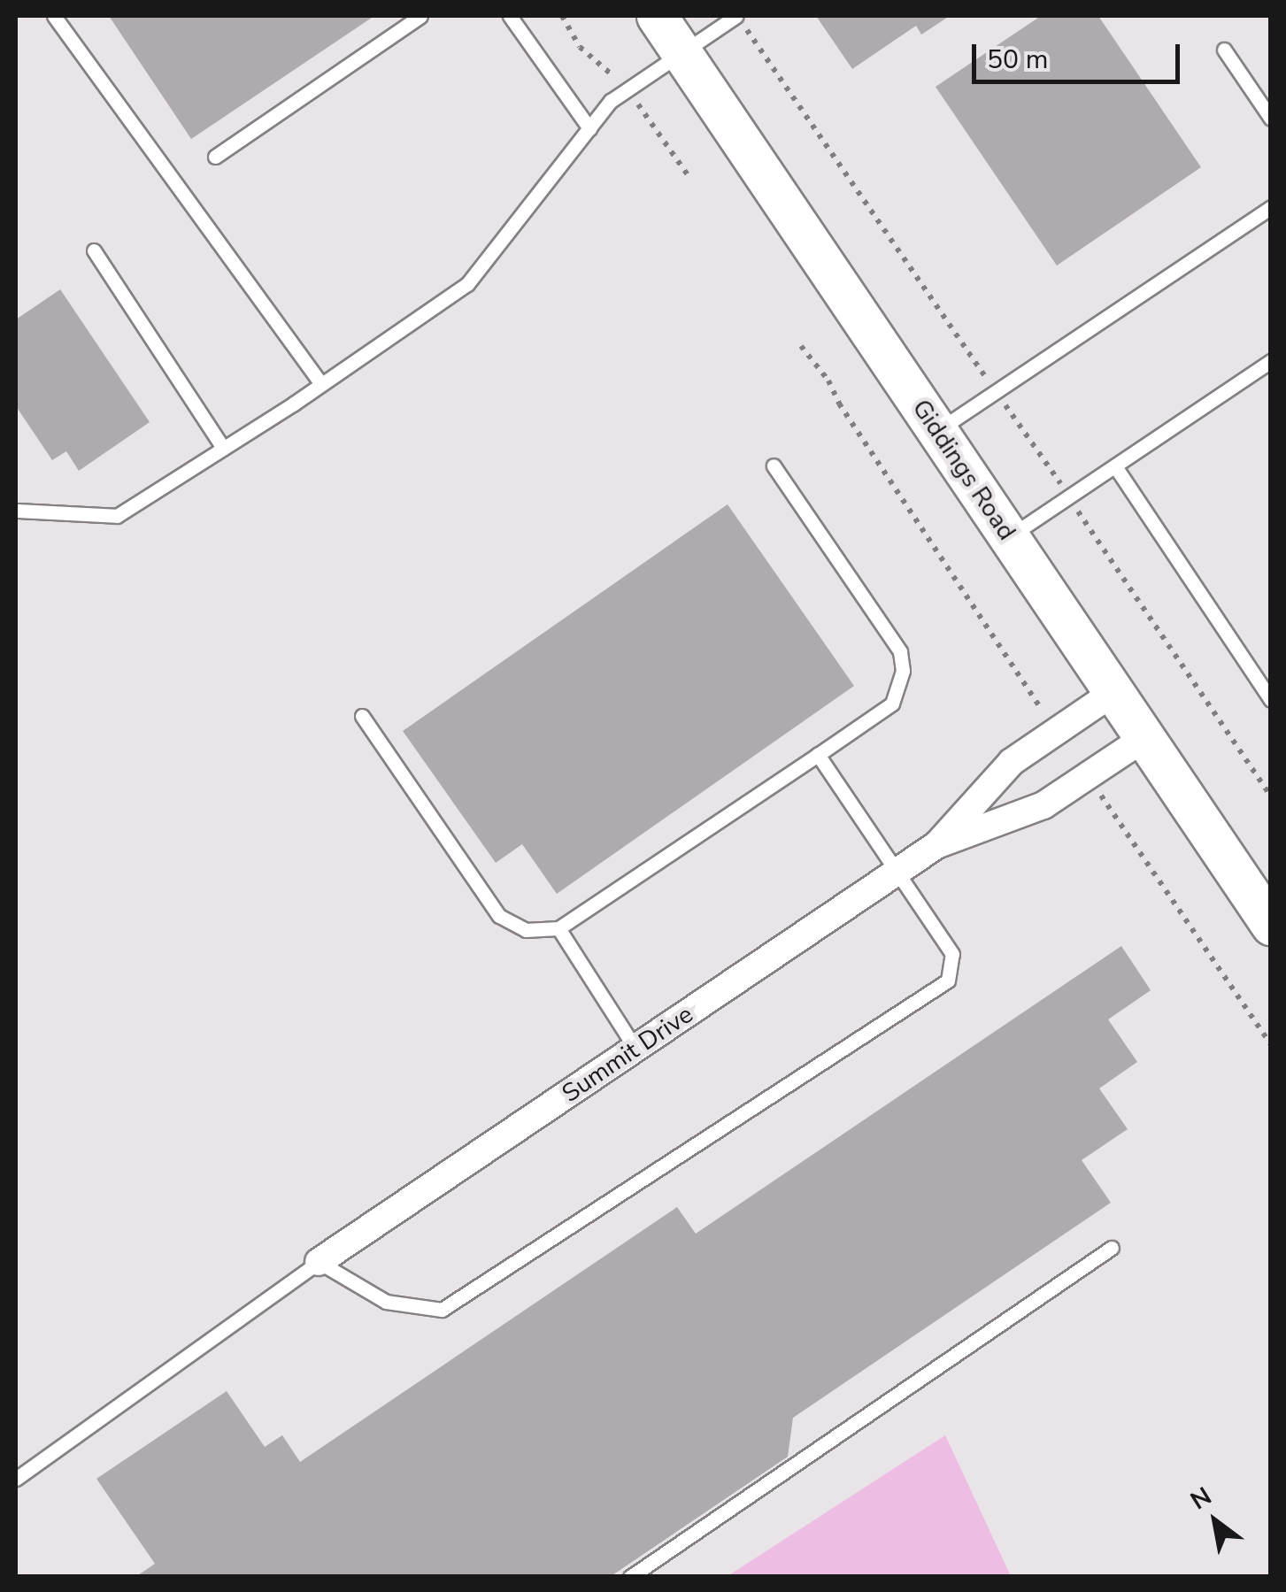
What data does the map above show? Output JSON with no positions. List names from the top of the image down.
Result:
{
  "streets": {
    "street": ["Giddings Road", "Summit Drive"]
  },
  "crossings": [
    ["Giddings Road", "Summit Drive"]
  ],
  "scale_bar": "50 m",
  "north": "top left"
}
